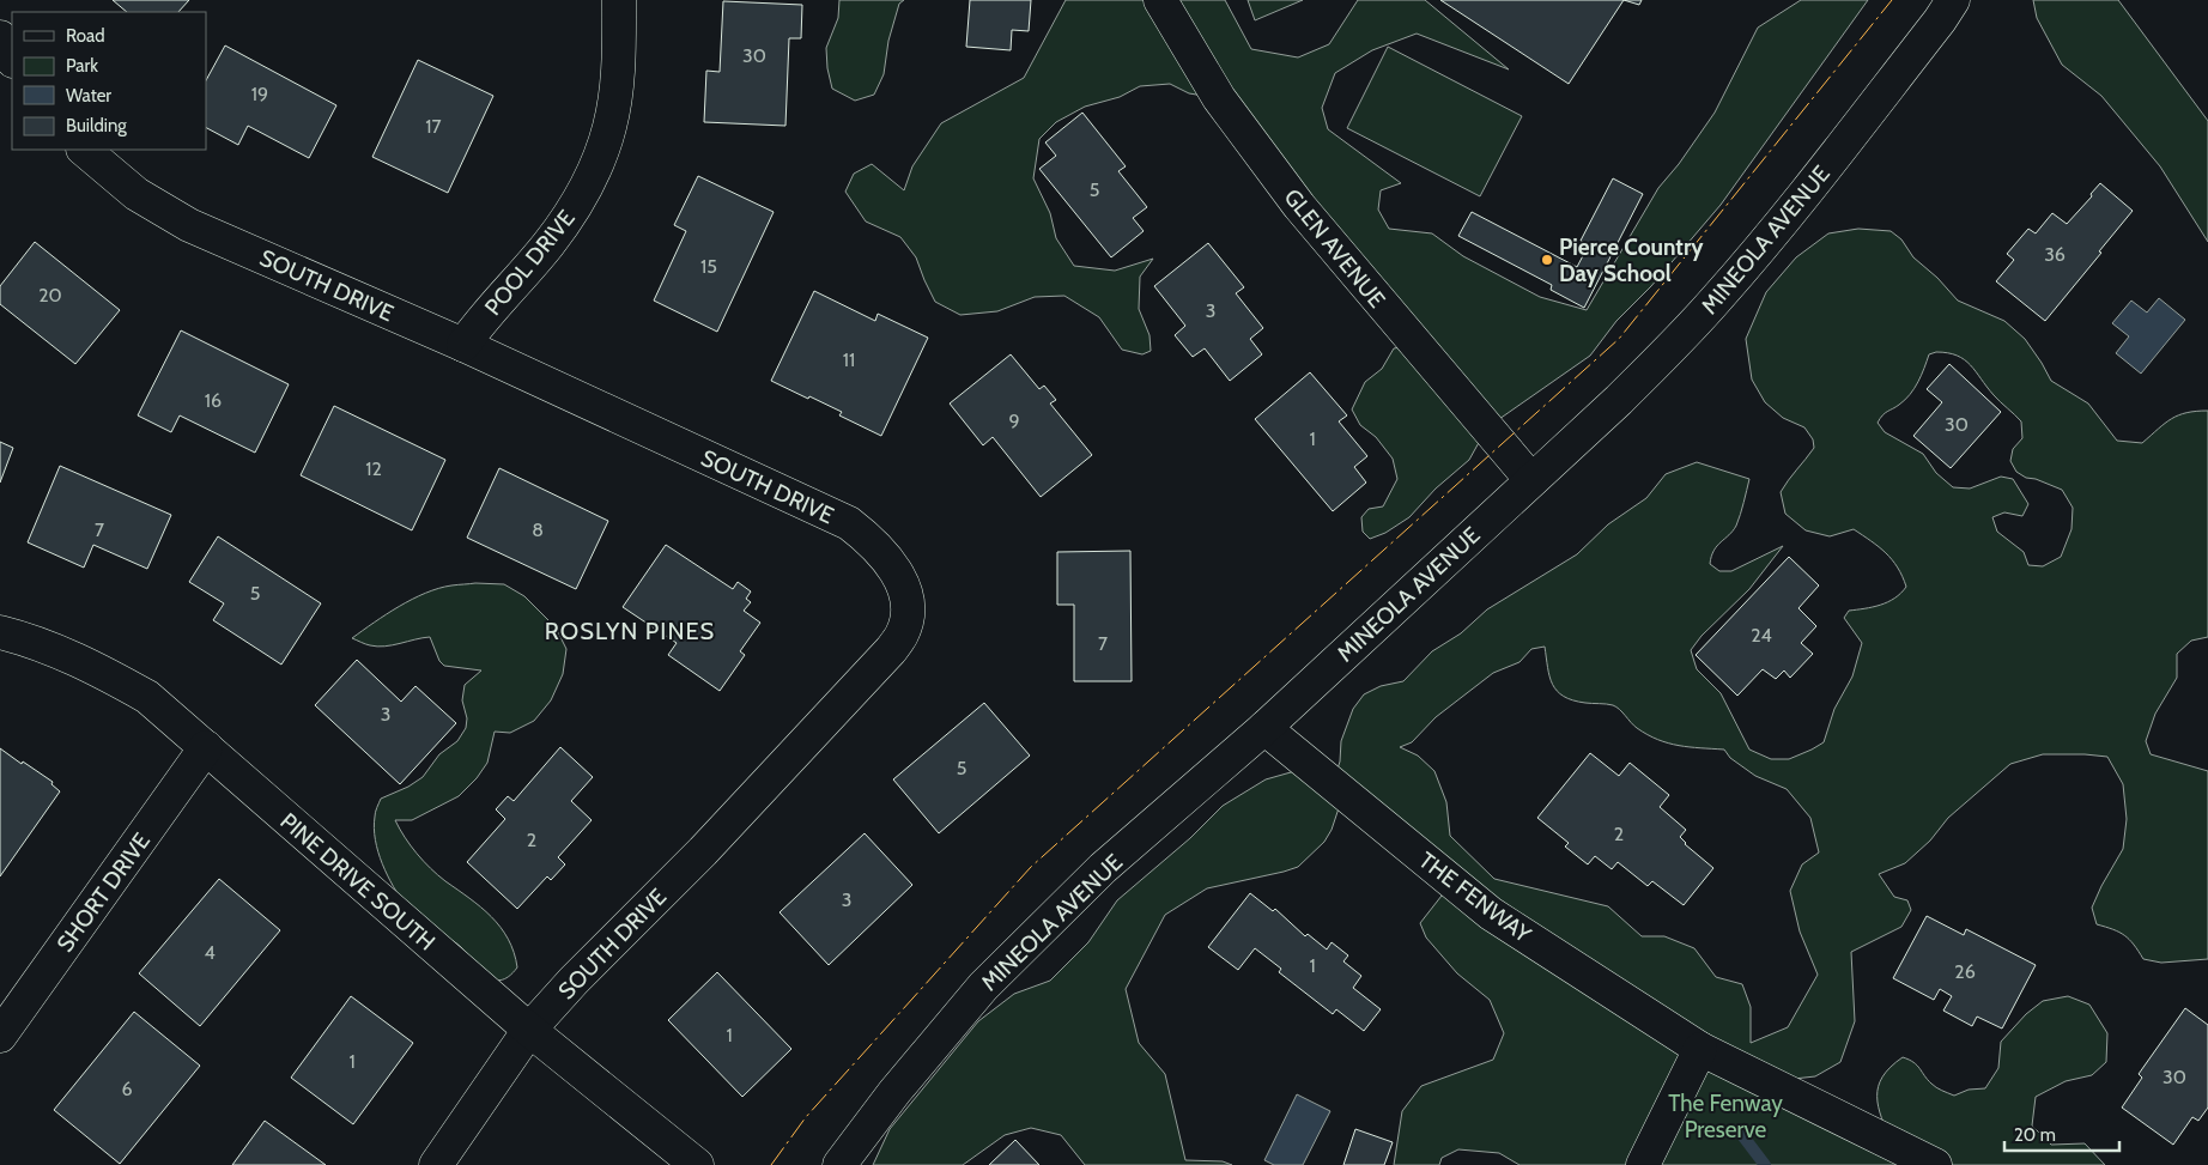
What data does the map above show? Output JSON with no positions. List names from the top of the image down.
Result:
{
  "streets": {
    "street": [
      "MINEOLA AVENUE",
      "GLEN AVENUE",
      "POOL DRIVE",
      "SOUTH DRIVE",
      "PINE DRIVE SOUTH",
      "SHORT DRIVE",
      "THE FENWAY"
    ]
  },
  "crossings": [
    ["MINEOLA AVENUE", "GLEN AVENUE"],
    ["MINEOLA AVENUE", "THE FENWAY"],
    ["POOL DRIVE", "SOUTH DRIVE"],
    ["SOUTH DRIVE", "PINE DRIVE SOUTH"],
    ["PINE DRIVE SOUTH", "SHORT DRIVE"]
  ],
  "districts": ["ROSLYN PINES"],
  "parks": ["The Fenway Preserve"],
  "places": ["Pierce Country Day School"],
  "house_numbers": [
    "30",
    "19",
    "17",
    "5",
    "36",
    "15",
    "20",
    "3",
    "11",
    "16",
    "9",
    "30",
    "1",
    "12",
    "7",
    "8",
    "5",
    "24",
    "7",
    "3",
    "5",
    "2",
    "2",
    "3",
    "4",
    "1",
    "26",
    "1",
    "1",
    "30",
    "6"
  ],
  "legend": [
    "Road",
    "Park",
    "Water",
    "Building"
  ],
  "scale_bar": "20 m"
}
